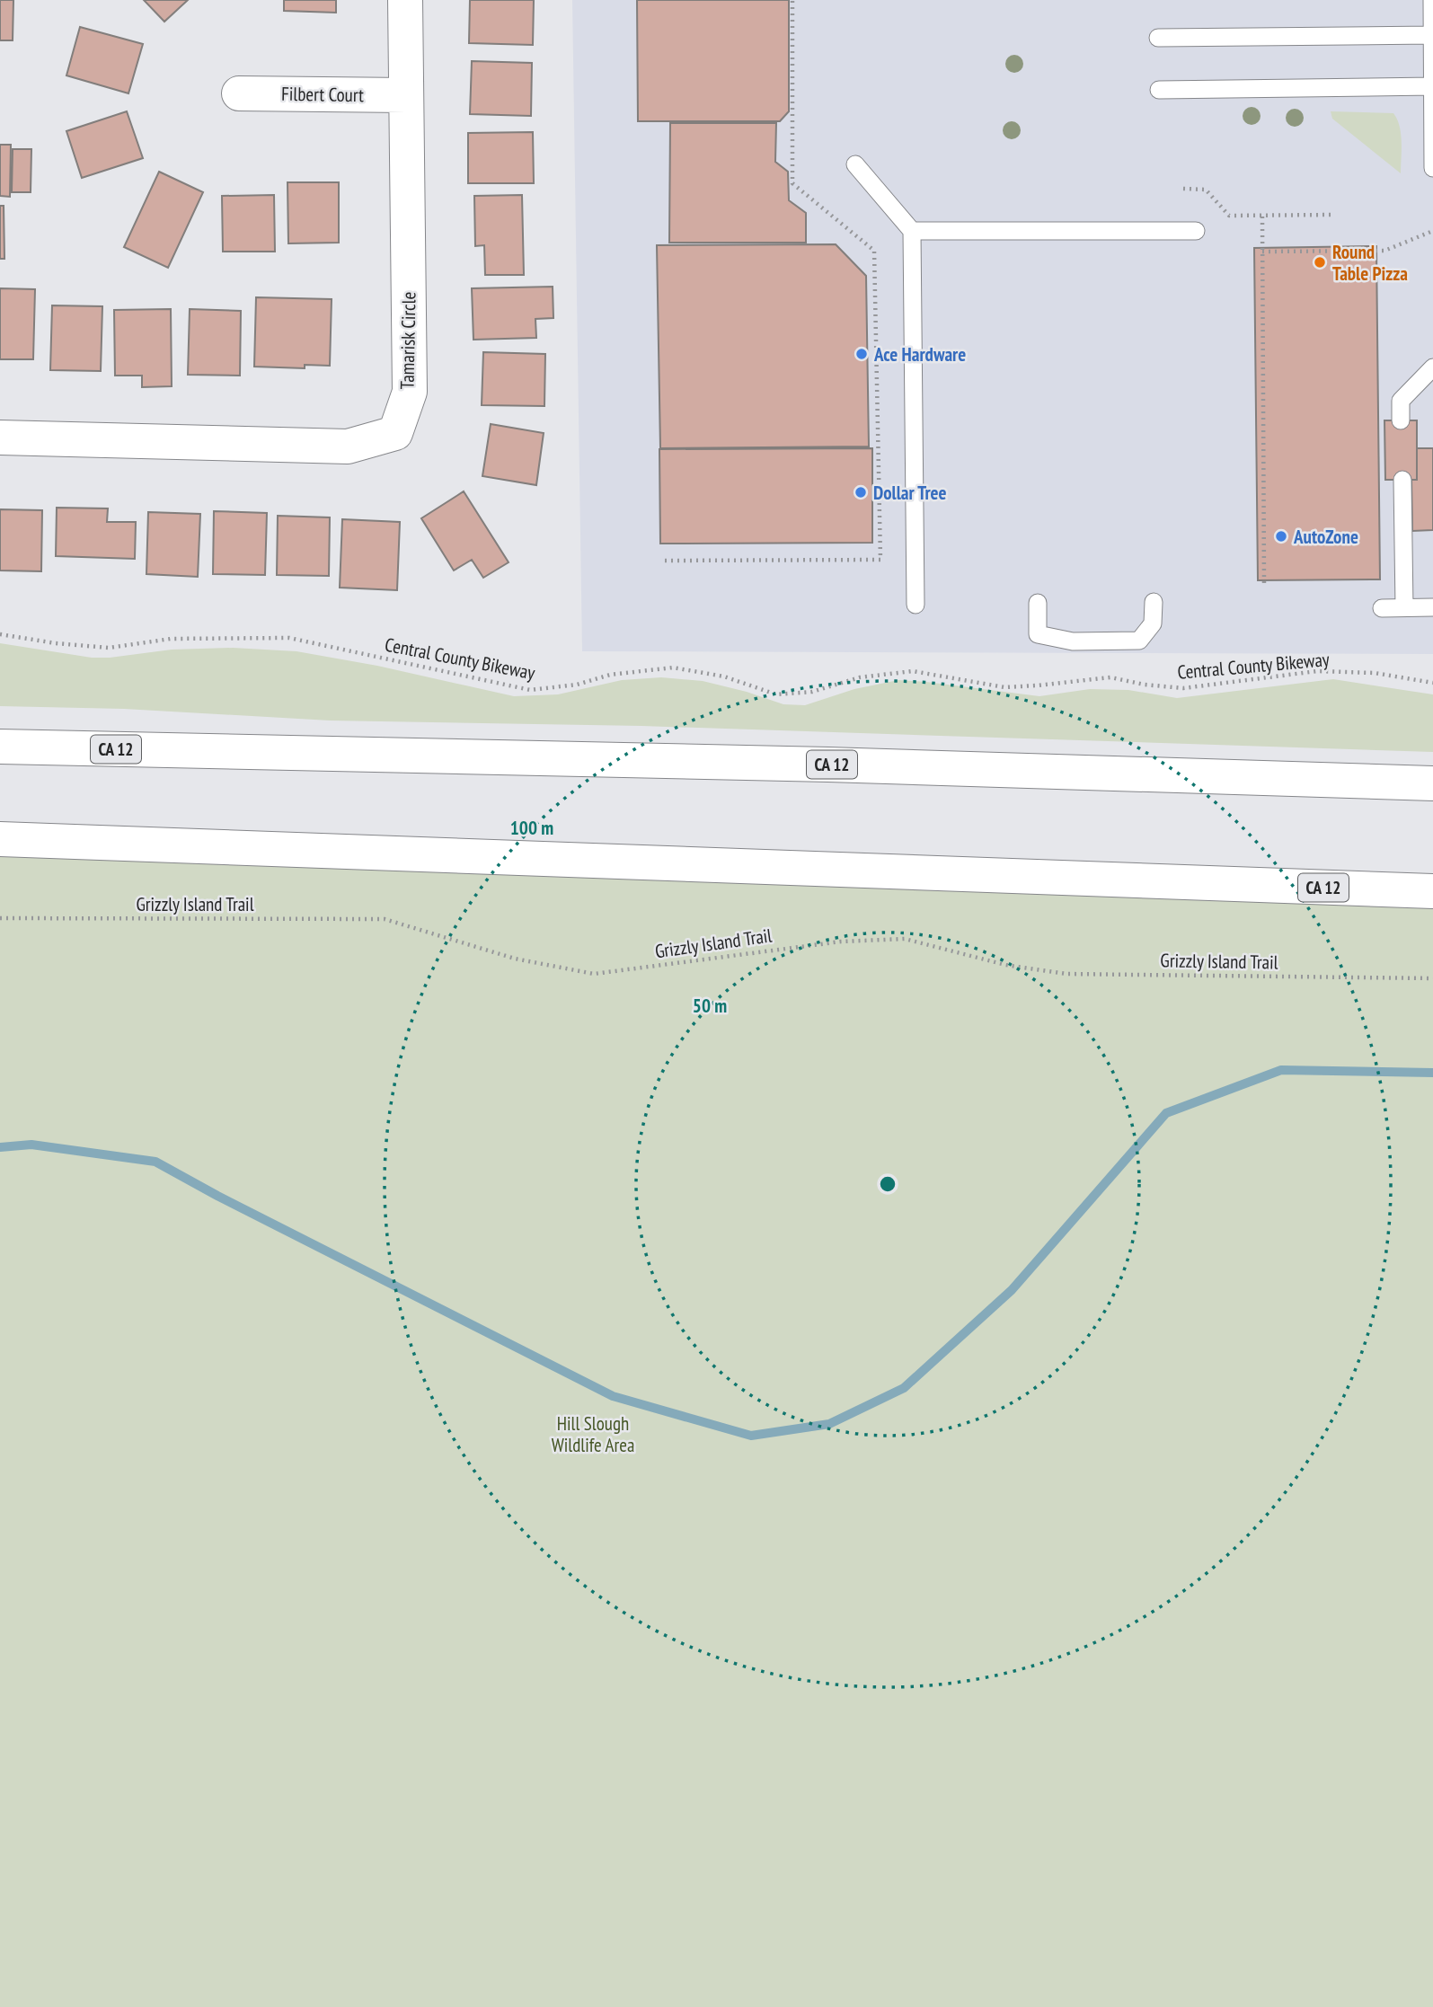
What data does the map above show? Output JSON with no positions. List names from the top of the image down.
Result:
{
  "streets": {
    "main road": ["Filbert Court", "Tamarisk Circle", "CA 12"],
    "path": ["Central County Bikeway", "Grizzly Island Trail"]
  },
  "crossings": [
    ["Filbert Court", "Tamarisk Circle"]
  ],
  "parks": ["Hill Slough Wildlife Area"],
  "places": [
    "Round Table Pizza",
    "Ace Hardware",
    "Dollar Tree",
    "AutoZone"
  ],
  "rings": ["100 m", "50 m"]
}
